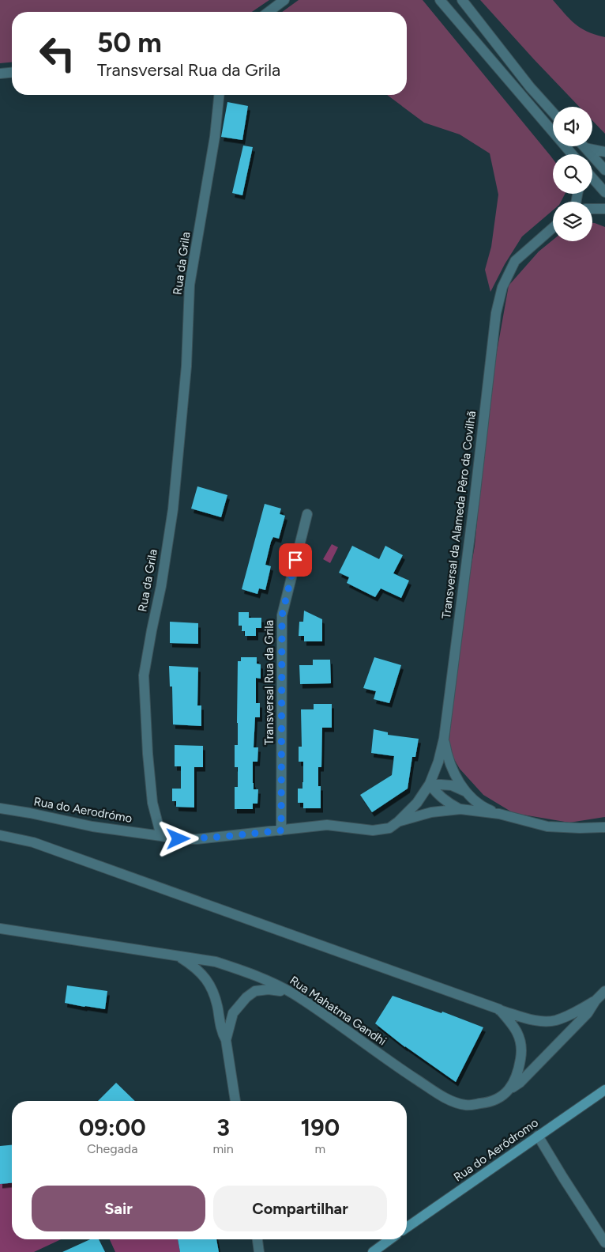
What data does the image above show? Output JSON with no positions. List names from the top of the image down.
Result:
{
  "streets": {
    "main road": ["Rua do Aeródromo"],
    "street": [
      "Rua da Grila",
      "Transversal da Alameda Pêro da Covilhã",
      "Transversal Rua da Grila",
      "Rua do Aerodrómo",
      "Rua Mahatma Gandhi"
    ]
  },
  "crossings": [
    ["Rua da Grila", "Rua do Aerodrómo"]
  ],
  "page": {
    "turn": ["50 m", "Transversal Rua da Grila"],
    "eta": [
      "09:00",
      "Chegada",
      "3",
      "min",
      "190",
      "m"
    ],
    "buttons": ["Sair", "Compartilhar"]
  }
}
